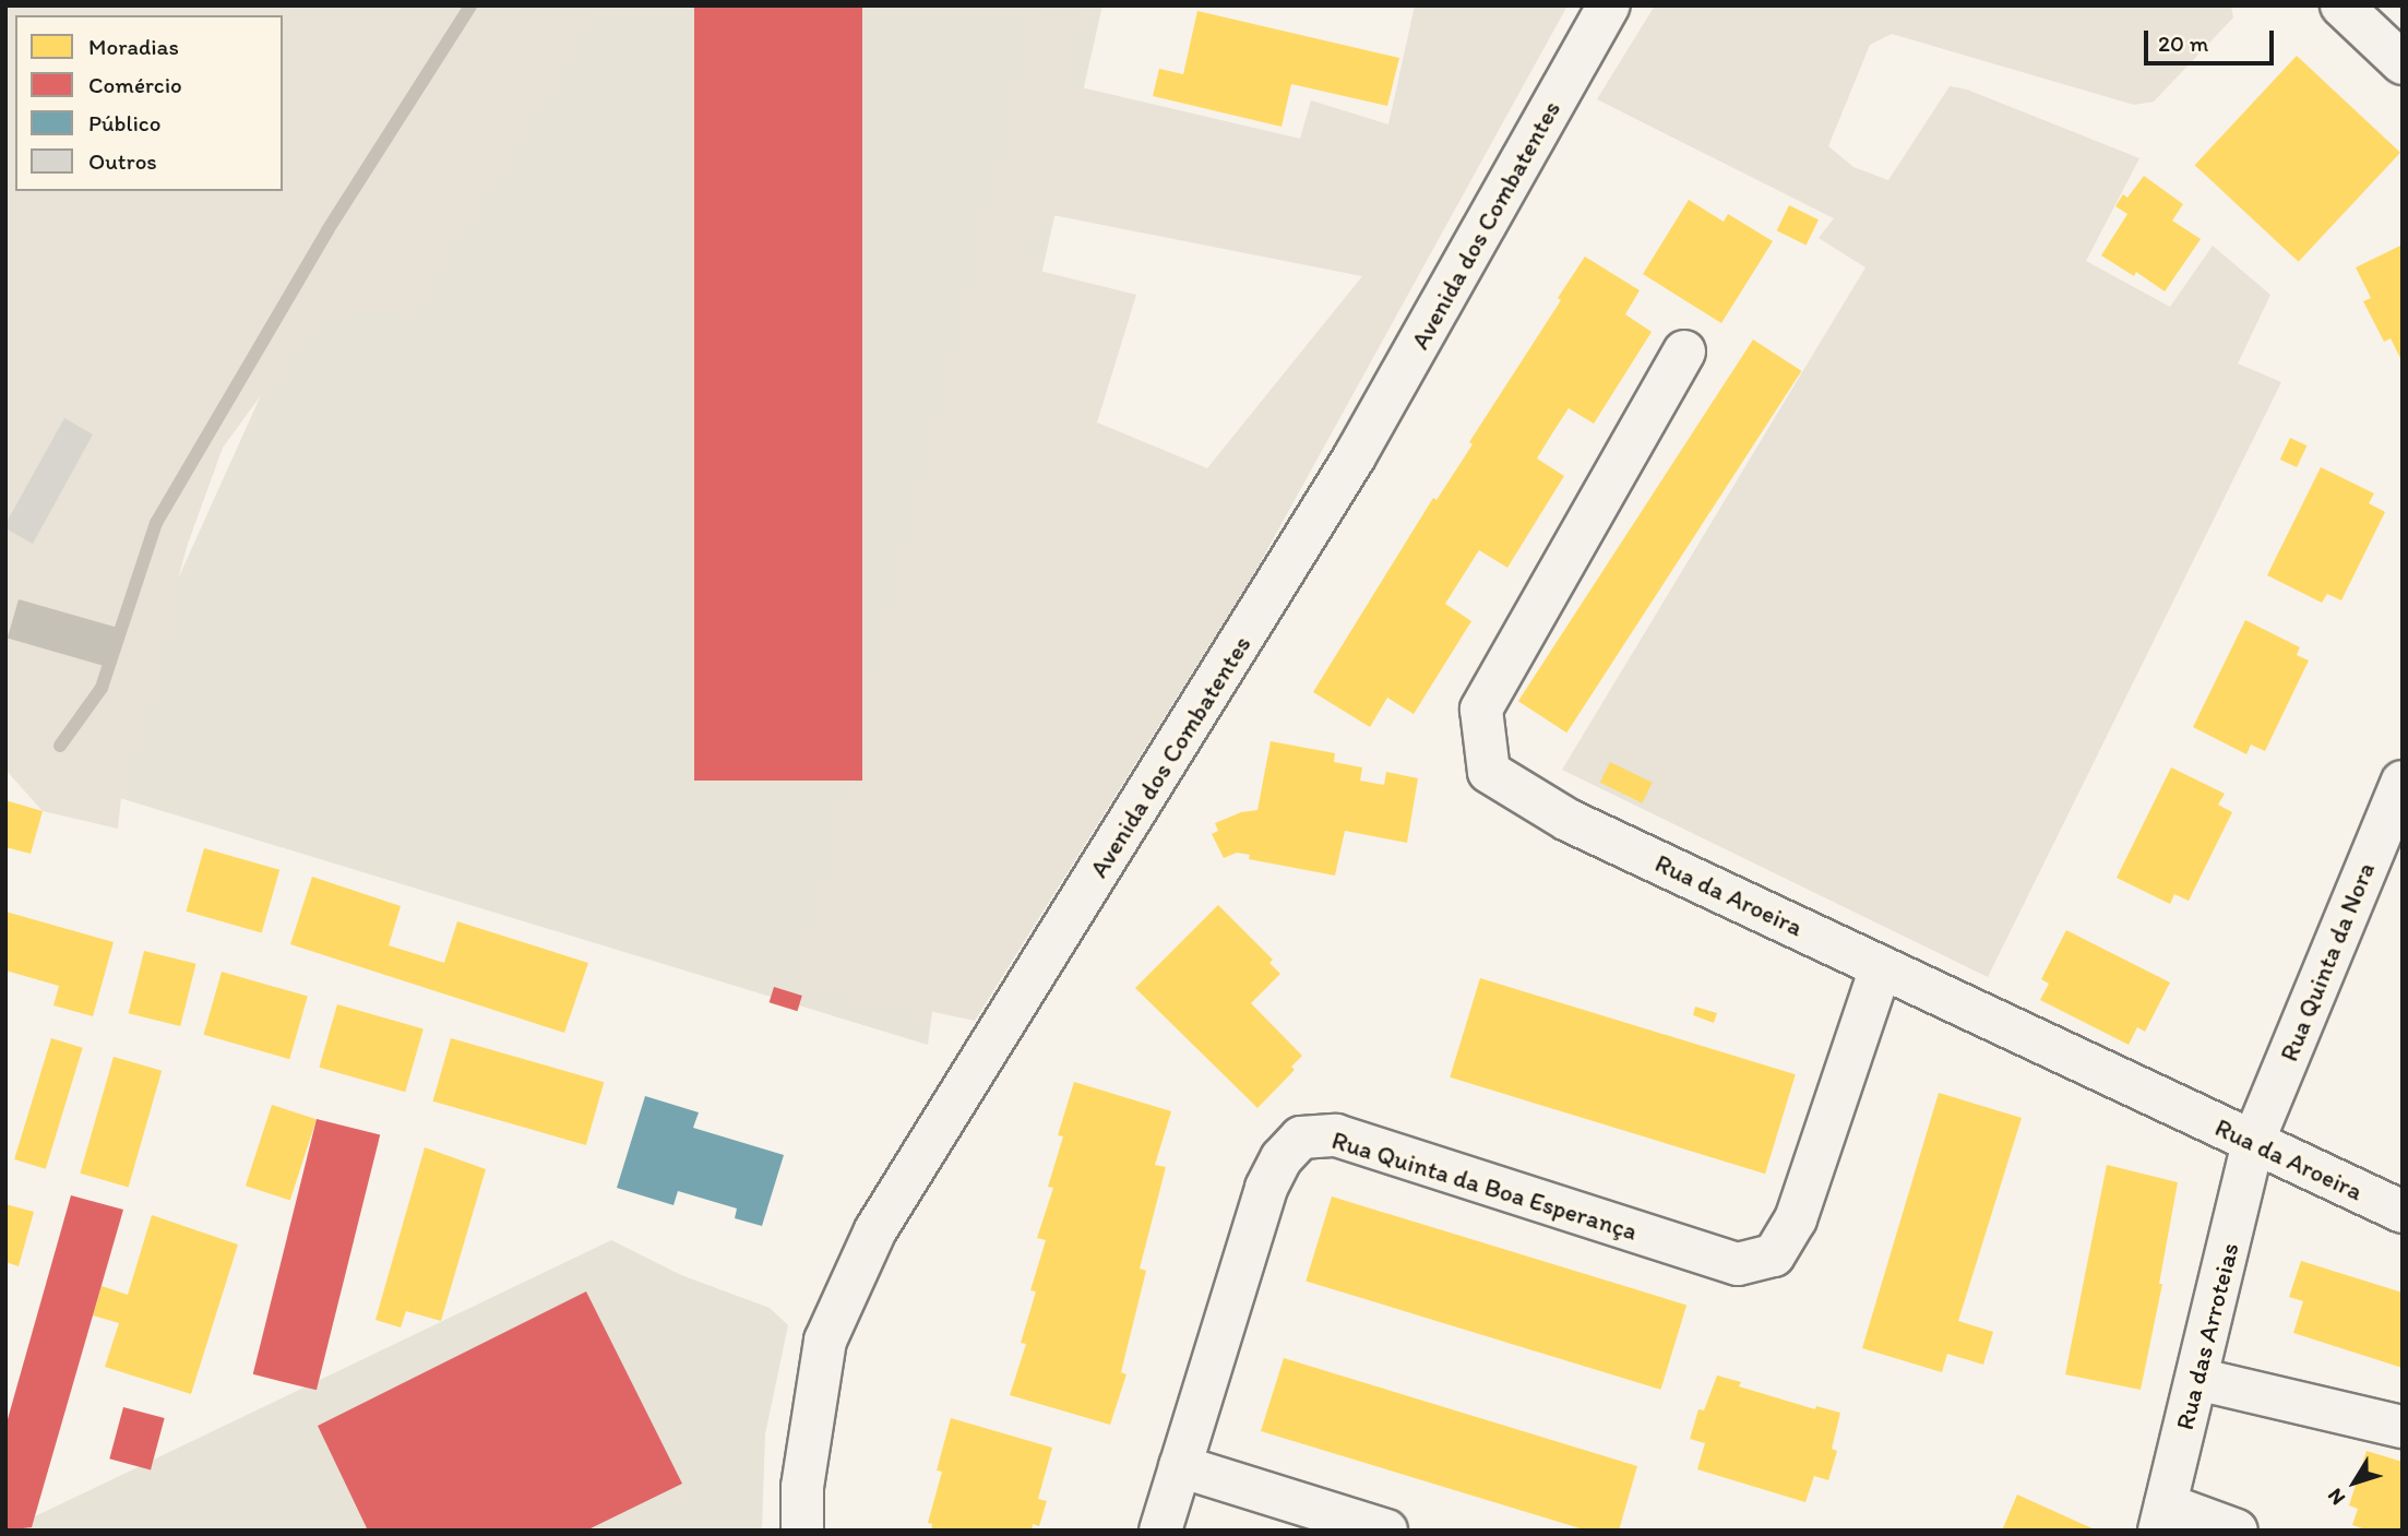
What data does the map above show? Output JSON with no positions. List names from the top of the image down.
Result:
{
  "streets": {
    "street": [
      "Avenida dos Combatentes",
      "Rua da Aroeira",
      "Rua Quinta da Nora",
      "Rua Quinta da Boa Esperança",
      "Rua das Arroteias"
    ]
  },
  "crossings": [
    ["Rua da Aroeira", "Rua Quinta da Nora"],
    ["Rua da Aroeira", "Rua Quinta da Boa Esperança"],
    ["Rua da Aroeira", "Rua das Arroteias"],
    ["Rua Quinta da Nora", "Rua das Arroteias"]
  ],
  "legend": [
    "Moradias",
    "Comércio",
    "Público",
    "Outros"
  ],
  "scale_bar": "20 m",
  "north": "bottom left"
}
